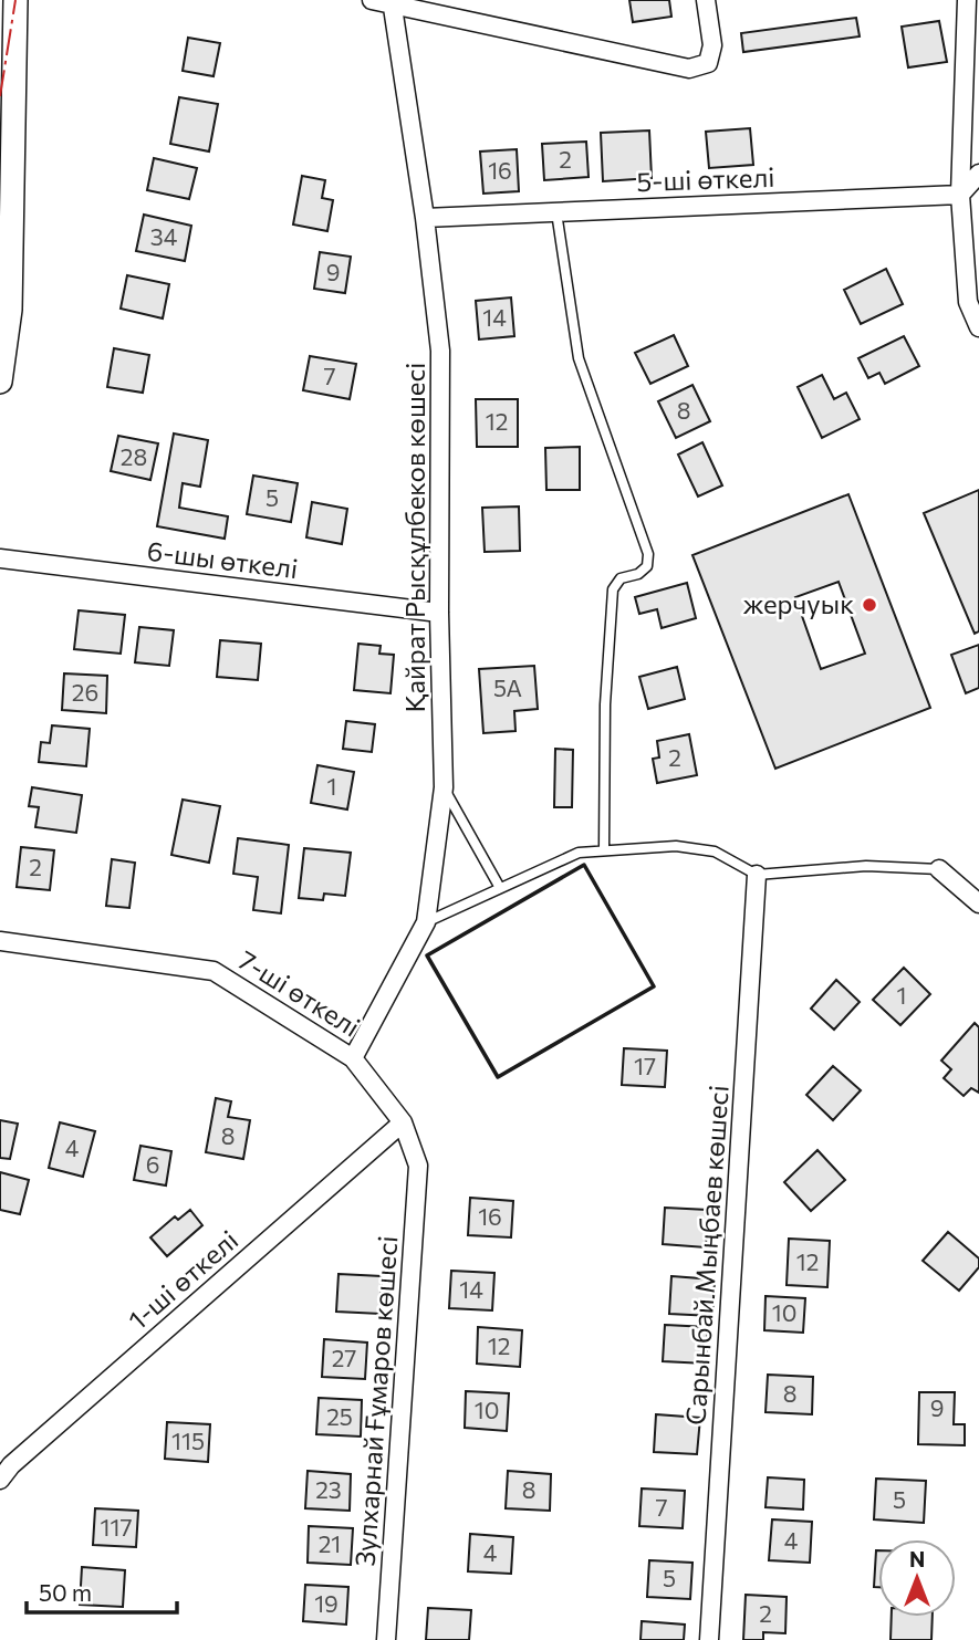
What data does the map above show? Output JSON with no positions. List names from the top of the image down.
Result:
{
  "streets": {
    "street": [
      "5-ші өткелі",
      "Қайрат Рысқұлбеков көшесі",
      "6-шы өткелі",
      "7-ші өткелі",
      "Сарынбай Мыңбаев көшесі",
      "1-ші өткелі",
      "Зулхарнай Ғұмаров көшесі"
    ]
  },
  "crossings": [
    ["5-ші өткелі", "Қайрат Рысқұлбеков көшесі"],
    ["Қайрат Рысқұлбеков көшесі", "6-шы өткелі"],
    ["Қайрат Рысқұлбеков көшесі", "7-ші өткелі"],
    ["7-ші өткелі", "1-ші өткелі"],
    ["7-ші өткелі", "Зулхарнай Ғұмаров көшесі"]
  ],
  "places": ["жерчуык"],
  "house_numbers": [
    "2",
    "16",
    "34",
    "9",
    "14",
    "7",
    "8",
    "12",
    "28",
    "5",
    "5А",
    "26",
    "2",
    "1",
    "2",
    "1",
    "17",
    "8",
    "4",
    "6",
    "16",
    "12",
    "14",
    "10",
    "12",
    "27",
    "8",
    "9",
    "10",
    "25",
    "115",
    "23",
    "8",
    "5",
    "7",
    "117",
    "4",
    "21",
    "4",
    "5",
    "19",
    "2"
  ],
  "scale_bar": "50 m",
  "north": "top"
}
